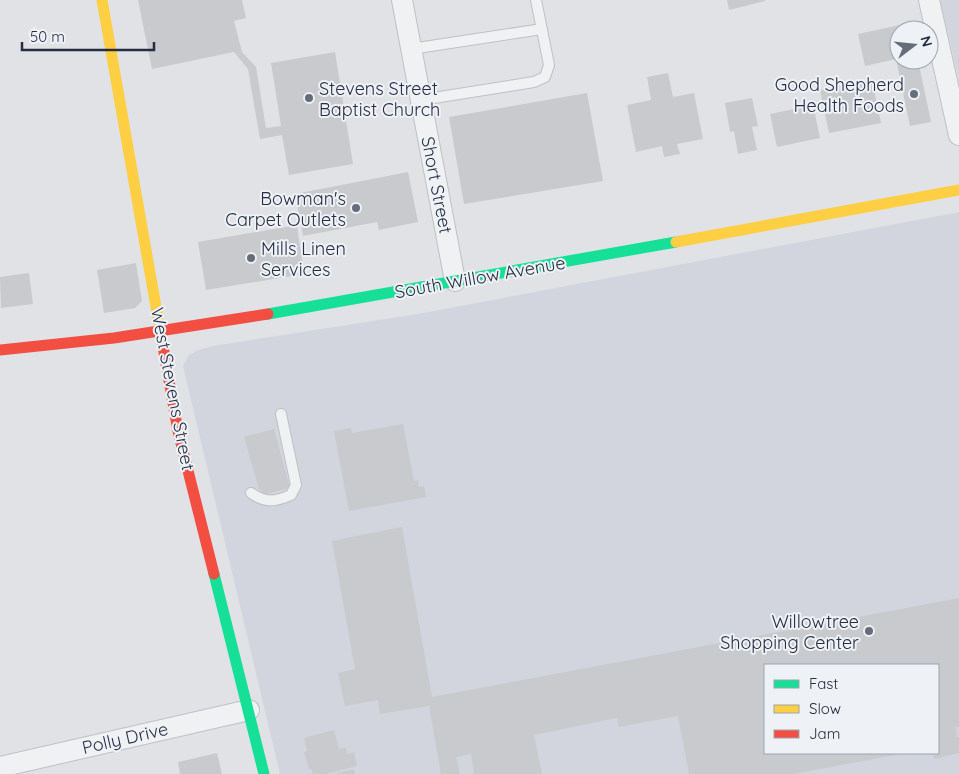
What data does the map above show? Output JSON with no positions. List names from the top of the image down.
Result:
{
  "streets": {
    "main road": ["South Willow Avenue", "West Stevens Street"],
    "street": ["Short Street", "Polly Drive"]
  },
  "crossings": [
    ["Short Street", "South Willow Avenue"],
    ["South Willow Avenue", "West Stevens Street"],
    ["West Stevens Street", "Polly Drive"]
  ],
  "places": [
    "Good Shepherd Health Foods",
    "Stevens Street Baptist Church",
    "Bowman's Carpet Outlets",
    "Mills Linen Services",
    "Willowtree Shopping Center"
  ],
  "legend": ["Fast", "Slow", "Jam"],
  "scale_bar": "50 m",
  "north": "right"
}
